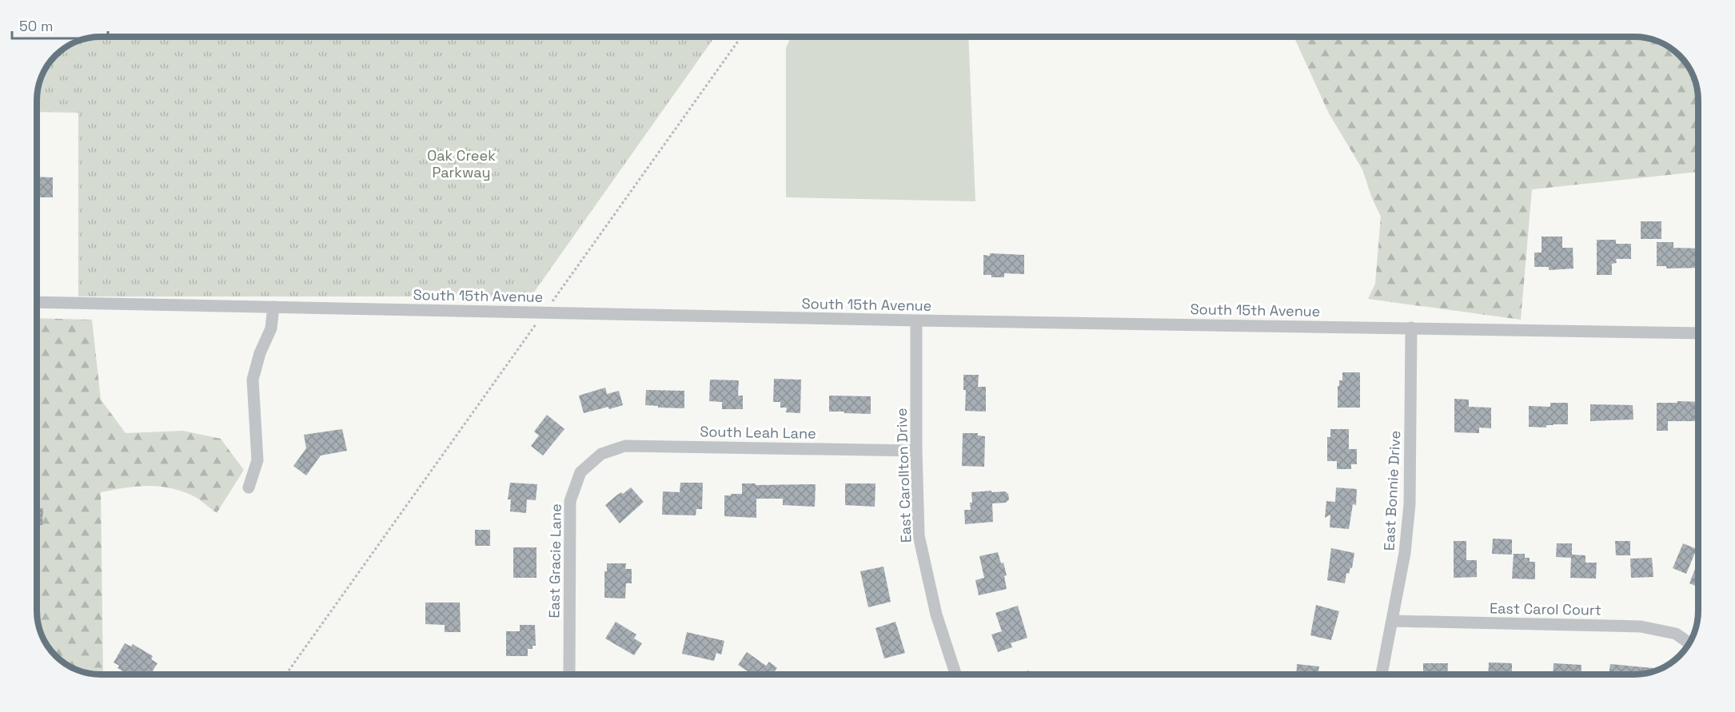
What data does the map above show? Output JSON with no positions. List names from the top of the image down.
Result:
{
  "streets": {
    "street": [
      "South 15th Avenue",
      "South Leah Lane",
      "East Carollton Drive",
      "East Bonnie Drive",
      "East Gracie Lane",
      "East Carol Court"
    ]
  },
  "crossings": [
    ["South 15th Avenue", "East Carollton Drive"],
    ["South 15th Avenue", "East Bonnie Drive"],
    ["South Leah Lane", "East Carollton Drive"],
    ["South Leah Lane", "East Gracie Lane"],
    ["East Bonnie Drive", "East Carol Court"]
  ],
  "parks": ["Oak Creek Parkway"],
  "scale_bar": "50 m"
}
